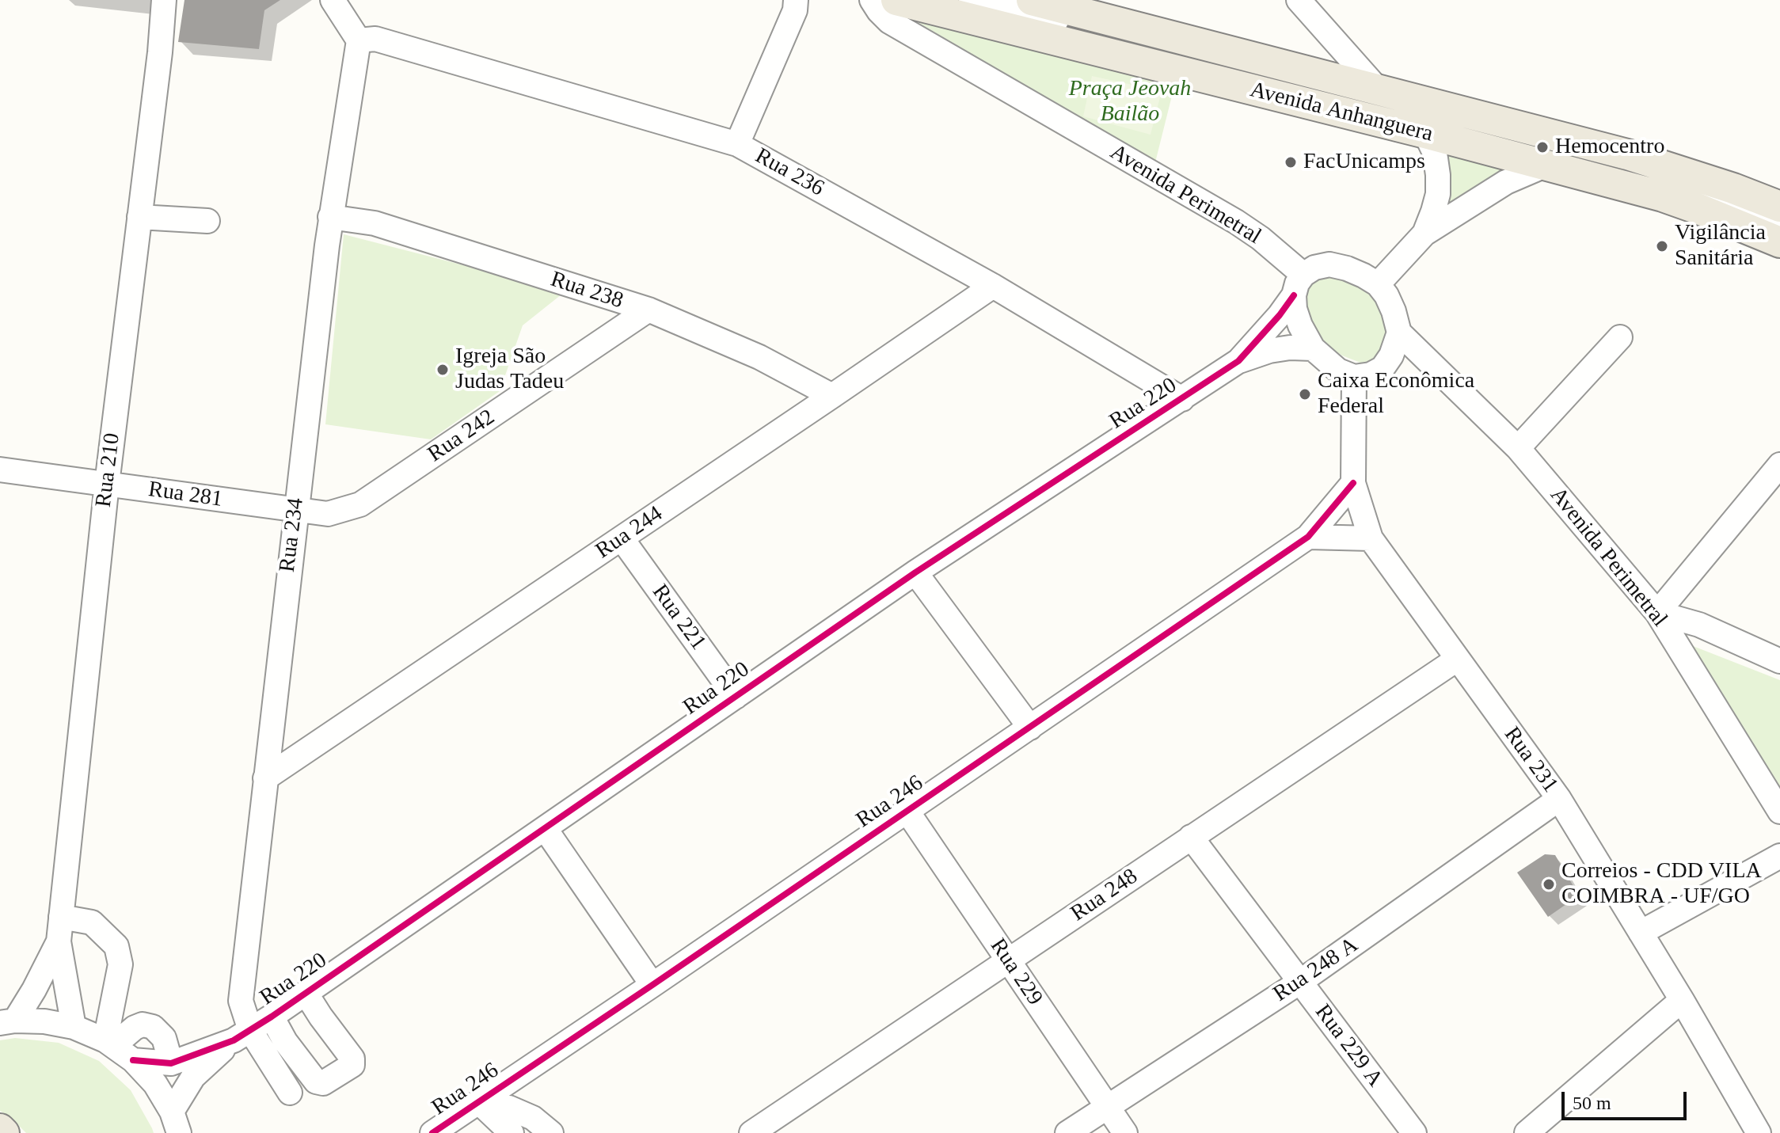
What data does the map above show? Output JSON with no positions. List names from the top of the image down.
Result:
{
  "streets": {
    "main road": ["Avenida Anhanguera"],
    "street": [
      "Rua 236",
      "Avenida Perimetral",
      "Rua 238",
      "Rua 220",
      "Rua 242",
      "Rua 210",
      "Rua 281",
      "Rua 244",
      "Rua 234",
      "Rua 221",
      "Rua 231",
      "Rua 246",
      "Rua 248",
      "Rua 248 A",
      "Rua 229",
      "Rua 229 A"
    ]
  },
  "crossings": [
    ["Rua 236", "Rua 220"],
    ["Rua 236", "Rua 244"],
    ["Rua 236", "Rua 234"],
    ["Avenida Perimetral", "Rua 220"],
    ["Avenida Perimetral", "Rua 231"],
    ["Rua 238", "Rua 242"],
    ["Rua 238", "Rua 244"],
    ["Rua 238", "Rua 234"],
    ["Rua 220", "Rua 234"],
    ["Rua 220", "Rua 221"],
    ["Rua 220", "Rua 231"],
    ["Rua 242", "Rua 281"],
    ["Rua 242", "Rua 234"],
    ["Rua 210", "Rua 281"],
    ["Rua 281", "Rua 234"],
    ["Rua 244", "Rua 234"],
    ["Rua 244", "Rua 221"],
    ["Rua 231", "Rua 246"],
    ["Rua 231", "Rua 248"],
    ["Rua 231", "Rua 248 A"],
    ["Rua 246", "Rua 229"],
    ["Rua 248", "Rua 229"],
    ["Rua 248", "Rua 229 A"],
    ["Rua 248 A", "Rua 229"],
    ["Rua 248 A", "Rua 229 A"]
  ],
  "parks": ["Praça Jeovah Bailão"],
  "places": [
    "Hemocentro",
    "FacUnicamps",
    "Vigilância Sanitária",
    "Igreja São Judas Tadeu",
    "Caixa Econômica Federal",
    "Correios - CDD VILA COIMBRA - UF/GO"
  ],
  "scale_bar": "50 m"
}
